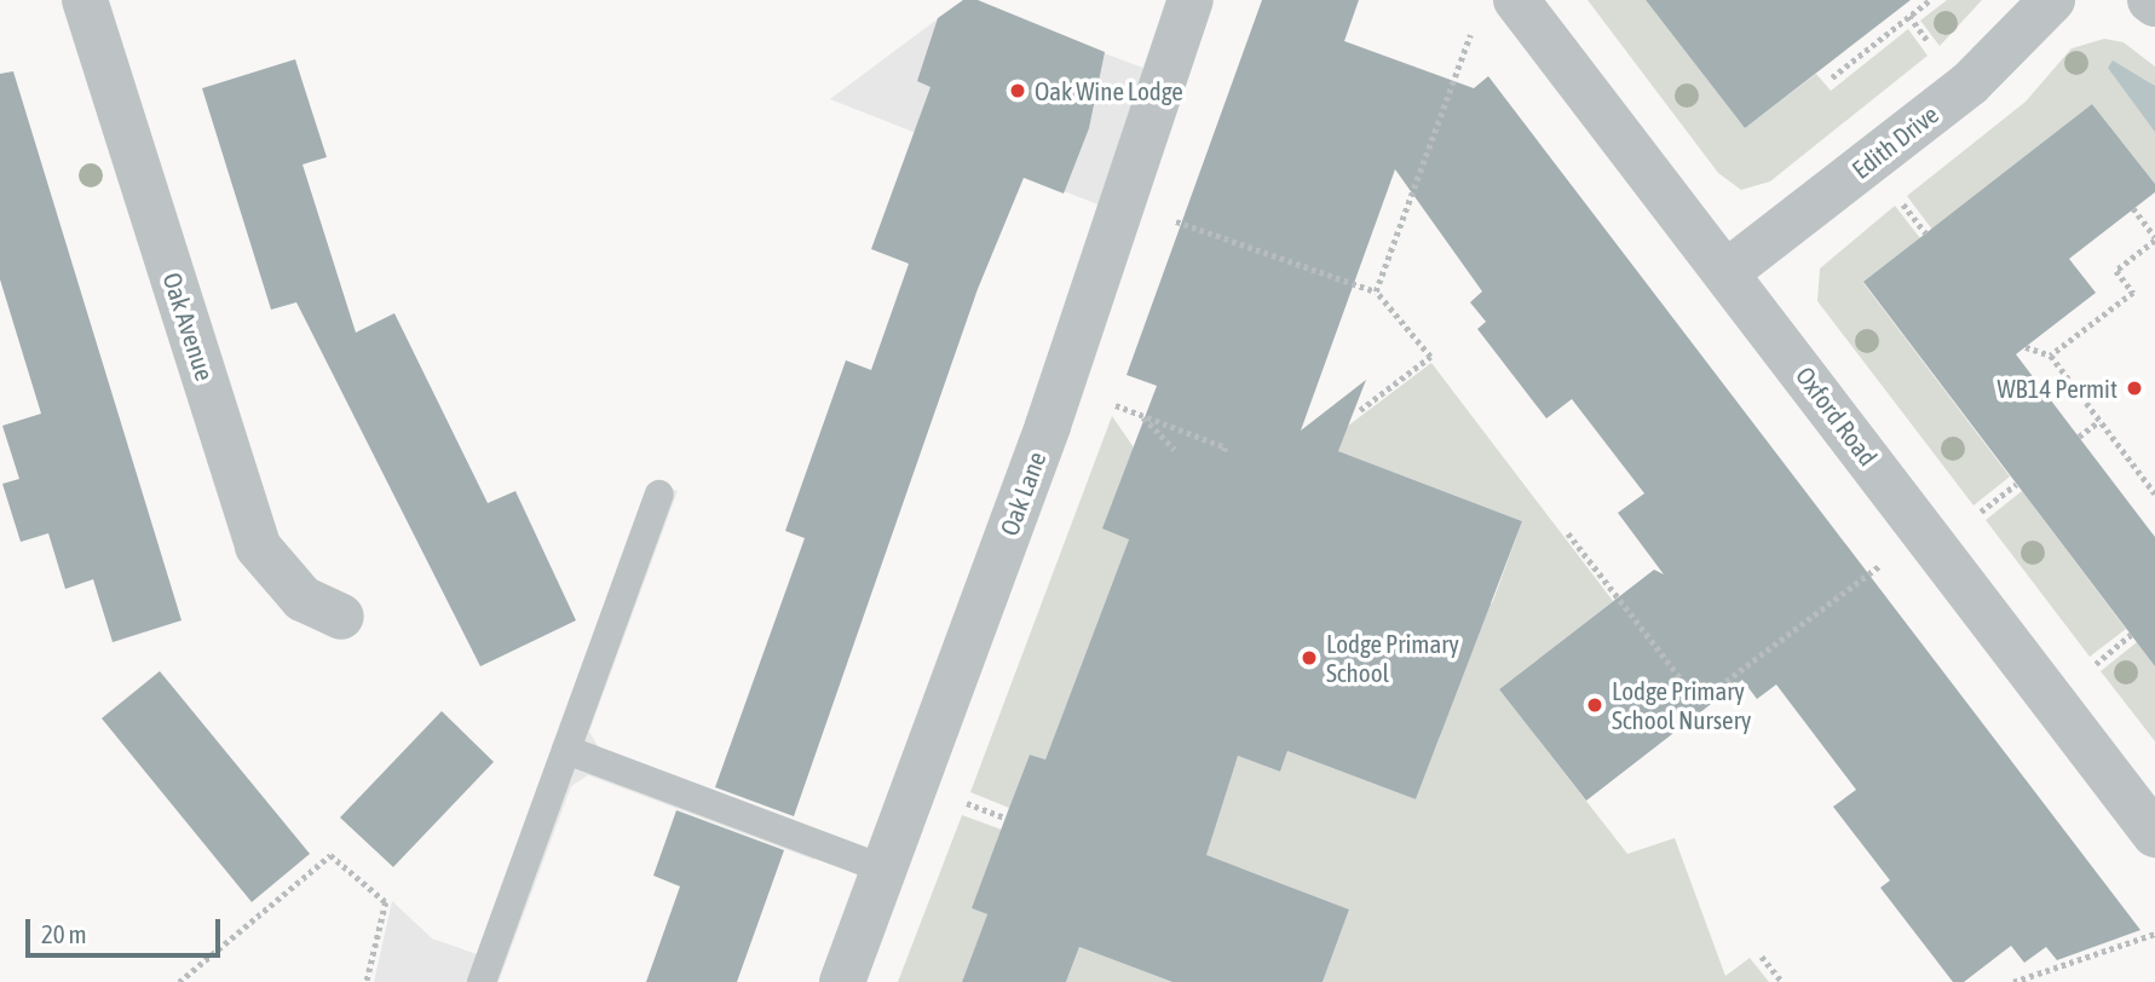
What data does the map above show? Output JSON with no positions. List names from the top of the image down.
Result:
{
  "streets": {
    "street": [
      "Edith Drive",
      "Oak Avenue",
      "Oxford Road",
      "Oak Lane"
    ]
  },
  "crossings": [
    ["Edith Drive", "Oxford Road"]
  ],
  "places": [
    "Oak Wine Lodge",
    "WB14 Permit",
    "Lodge Primary School",
    "Lodge Primary School Nursery"
  ],
  "scale_bar": "20 m"
}
